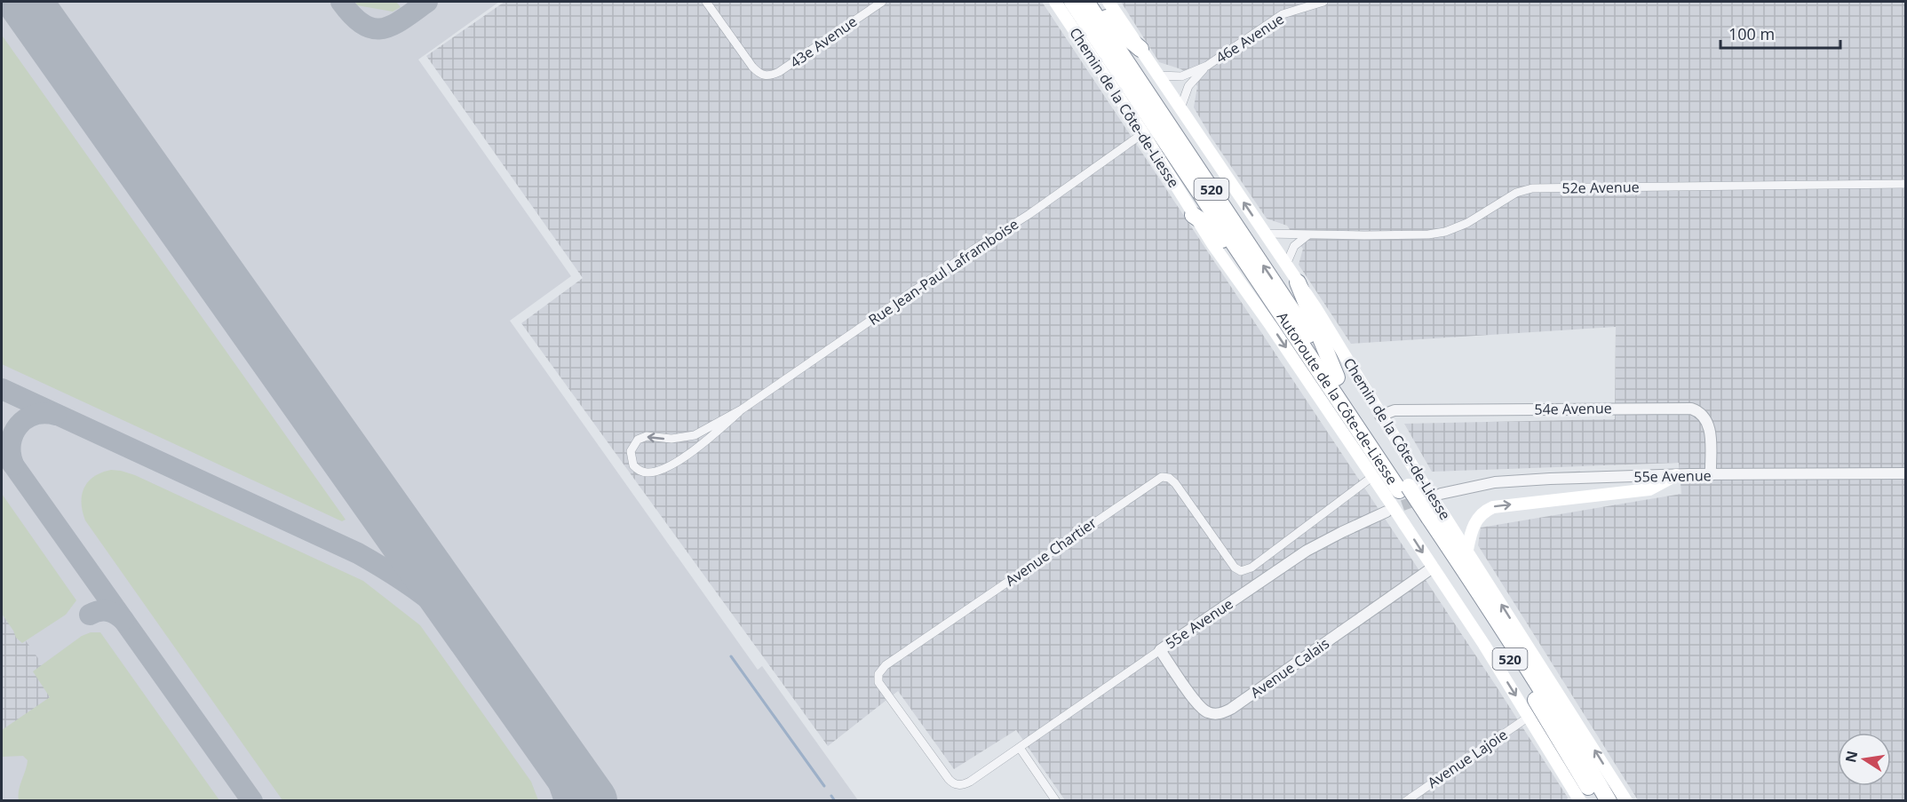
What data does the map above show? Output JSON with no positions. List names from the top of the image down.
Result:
{
  "streets": {
    "highway": ["520", "Autoroute de la Côte-de-Liesse"],
    "main road": ["Chemin de la Côte-de-Liesse"],
    "street": [
      "46e Avenue",
      "43e Avenue",
      "52e Avenue",
      "Rue Jean-Paul Laframboise",
      "54e Avenue",
      "55e Avenue",
      "Avenue Chartier",
      "Avenue Calais",
      "Avenue Lajoie"
    ]
  },
  "crossings": [
    ["46e Avenue", "Chemin de la Côte-de-Liesse"],
    ["Chemin de la Côte-de-Liesse", "52e Avenue"],
    ["Chemin de la Côte-de-Liesse", "Rue Jean-Paul Laframboise"],
    ["Chemin de la Côte-de-Liesse", "Autoroute de la Côte-de-Liesse"],
    ["Chemin de la Côte-de-Liesse", "54e Avenue"],
    ["Chemin de la Côte-de-Liesse", "Avenue Chartier"],
    ["Chemin de la Côte-de-Liesse", "Avenue Calais"],
    ["Chemin de la Côte-de-Liesse", "Avenue Lajoie"],
    ["54e Avenue", "55e Avenue"],
    ["55e Avenue", "Avenue Chartier"],
    ["55e Avenue", "Avenue Calais"]
  ],
  "scale_bar": "100 m",
  "north": "left"
}
